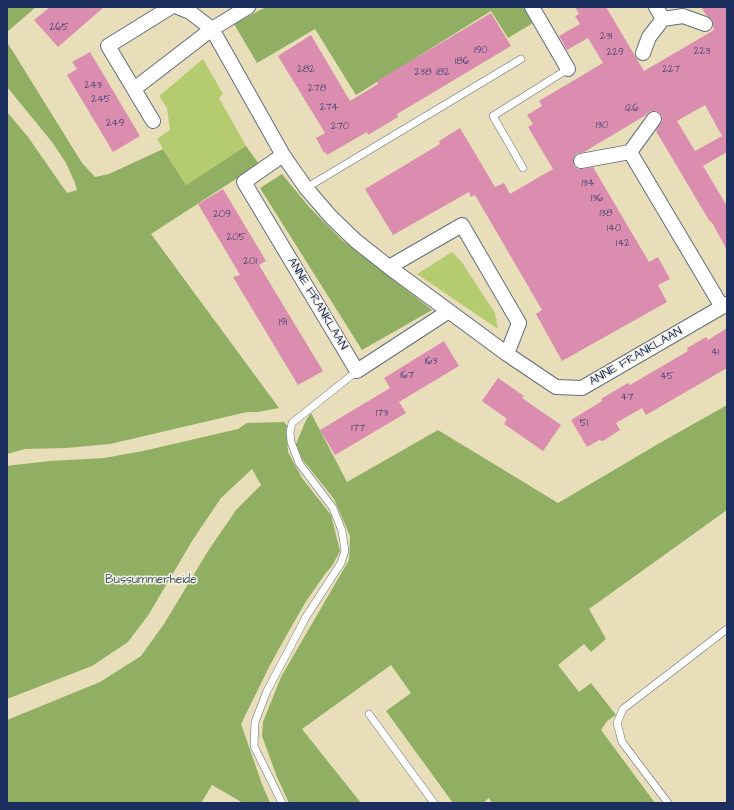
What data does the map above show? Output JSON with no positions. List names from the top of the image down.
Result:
{
  "streets": {
    "street": ["ANNE FRANKLAAN"]
  },
  "parks": ["Bussummerheide"],
  "house_numbers": [
    "265",
    "231",
    "190",
    "223",
    "229",
    "186",
    "282",
    "227",
    "238",
    "182",
    "243",
    "278",
    "245",
    "274",
    "126",
    "249",
    "130",
    "270",
    "134",
    "136",
    "138",
    "209",
    "140",
    "205",
    "142",
    "201",
    "191",
    "41",
    "163",
    "167",
    "45",
    "47",
    "173",
    "51",
    "177"
  ]
}
